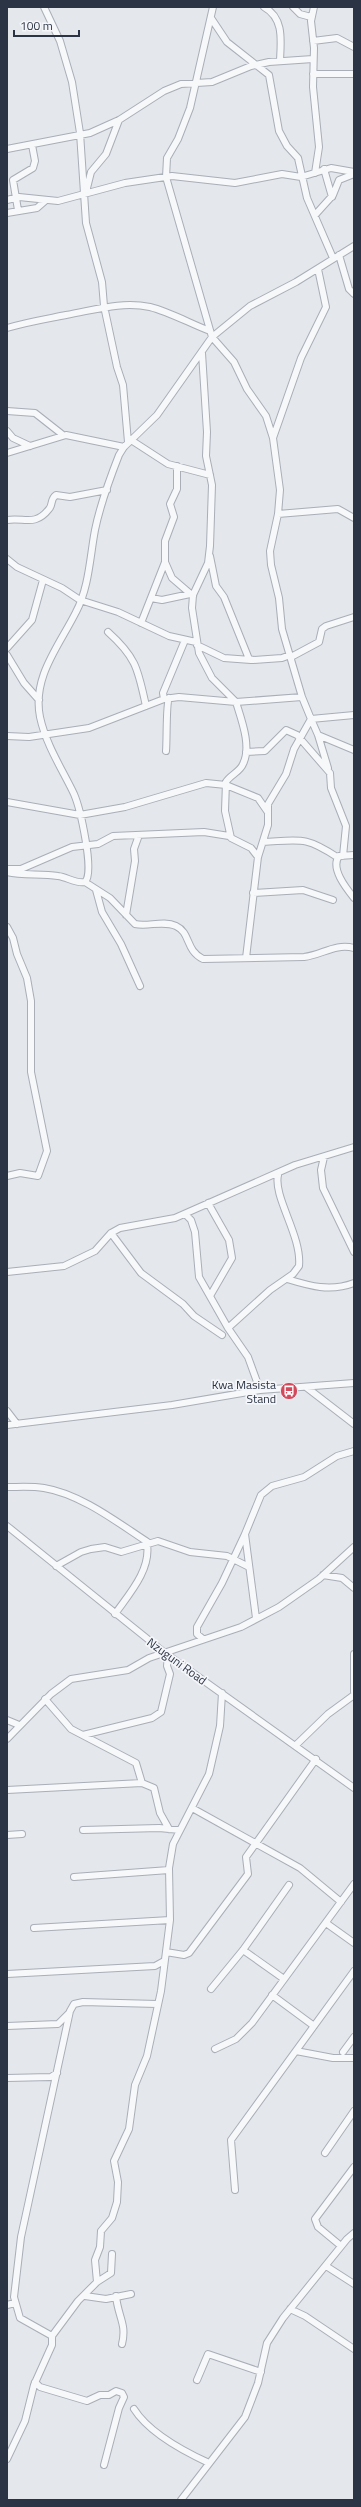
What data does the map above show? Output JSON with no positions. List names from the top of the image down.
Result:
{
  "streets": {
    "street": ["Nzuguni Road"]
  },
  "places": {
    "bus stop": ["Kwa Masista Stand"]
  },
  "scale_bar": "100 m"
}
